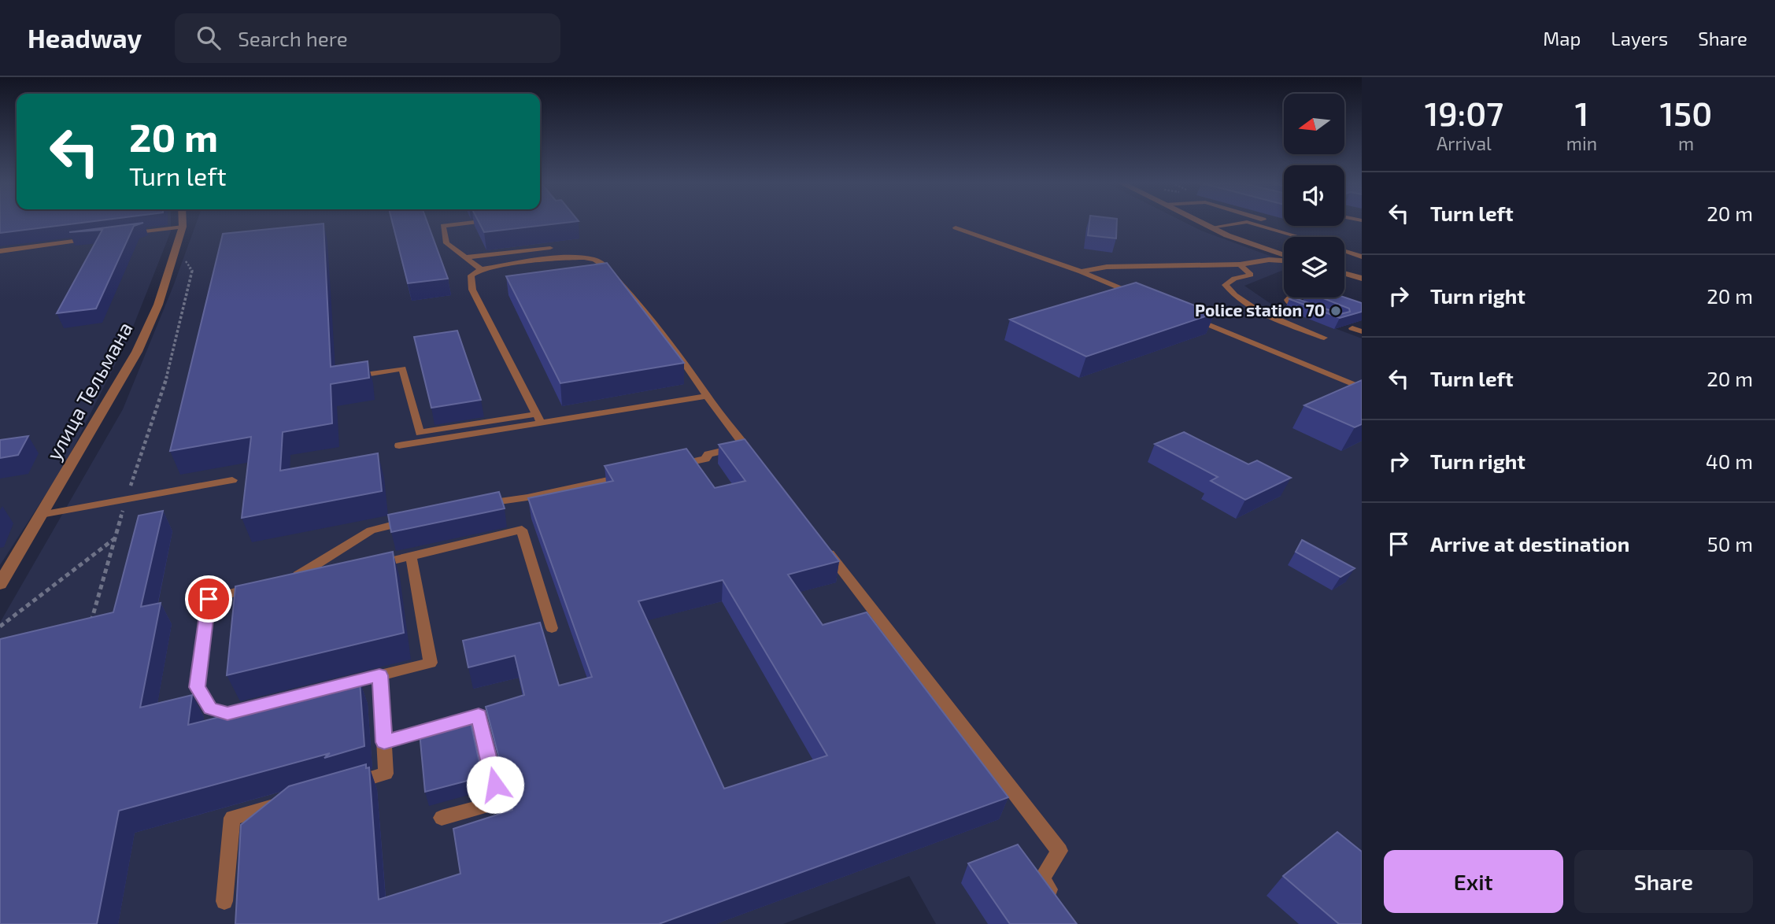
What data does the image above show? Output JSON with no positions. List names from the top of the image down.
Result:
{
  "streets": {
    "street": ["улица Тельмана"]
  },
  "places": ["Police station 70"],
  "north": "left",
  "page": {
    "header": "Headway",
    "search": "Search here",
    "nav": ["Map", "Layers", "Share"],
    "eta": [
      "19:07",
      "Arrival",
      "1",
      "min",
      "150",
      "m"
    ],
    "turn": ["20 m", "Turn left"],
    "list": [
      {
        "name": "Turn left",
        "value": "20 m"
      },
      {
        "name": "Turn right",
        "value": "20 m"
      },
      {
        "name": "Turn left",
        "value": "20 m"
      },
      {
        "name": "Turn right",
        "value": "40 m"
      },
      {
        "name": "Arrive at destination",
        "value": "50 m"
      }
    ],
    "buttons": ["Exit", "Share"]
  }
}
